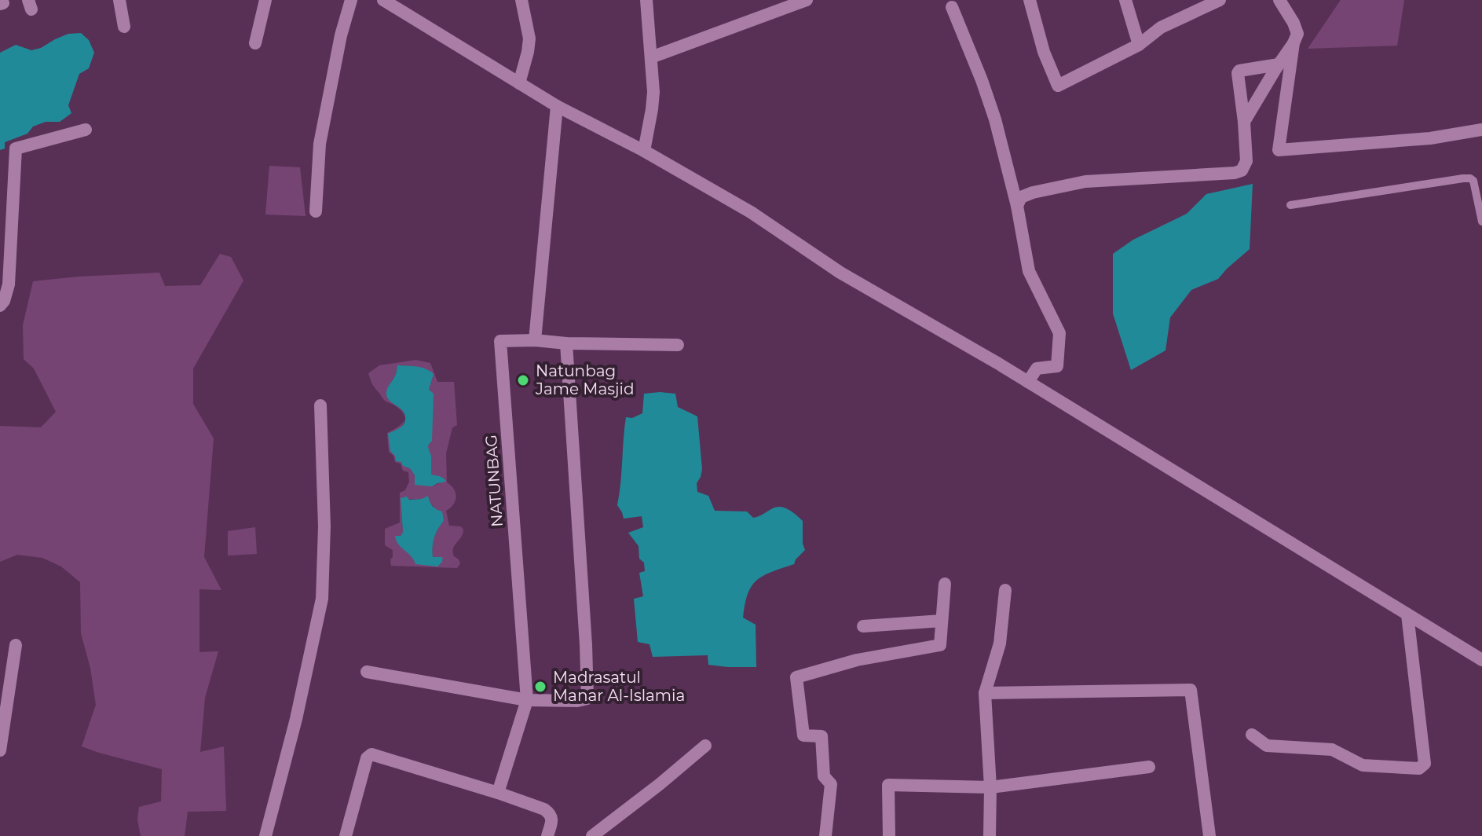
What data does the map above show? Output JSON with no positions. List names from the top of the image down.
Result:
{
  "streets": {
    "street": ["NATUNBAG"]
  },
  "places": ["Natunbag Jame Masjid", "Madrasatul Manar Al-Islamia"]
}
